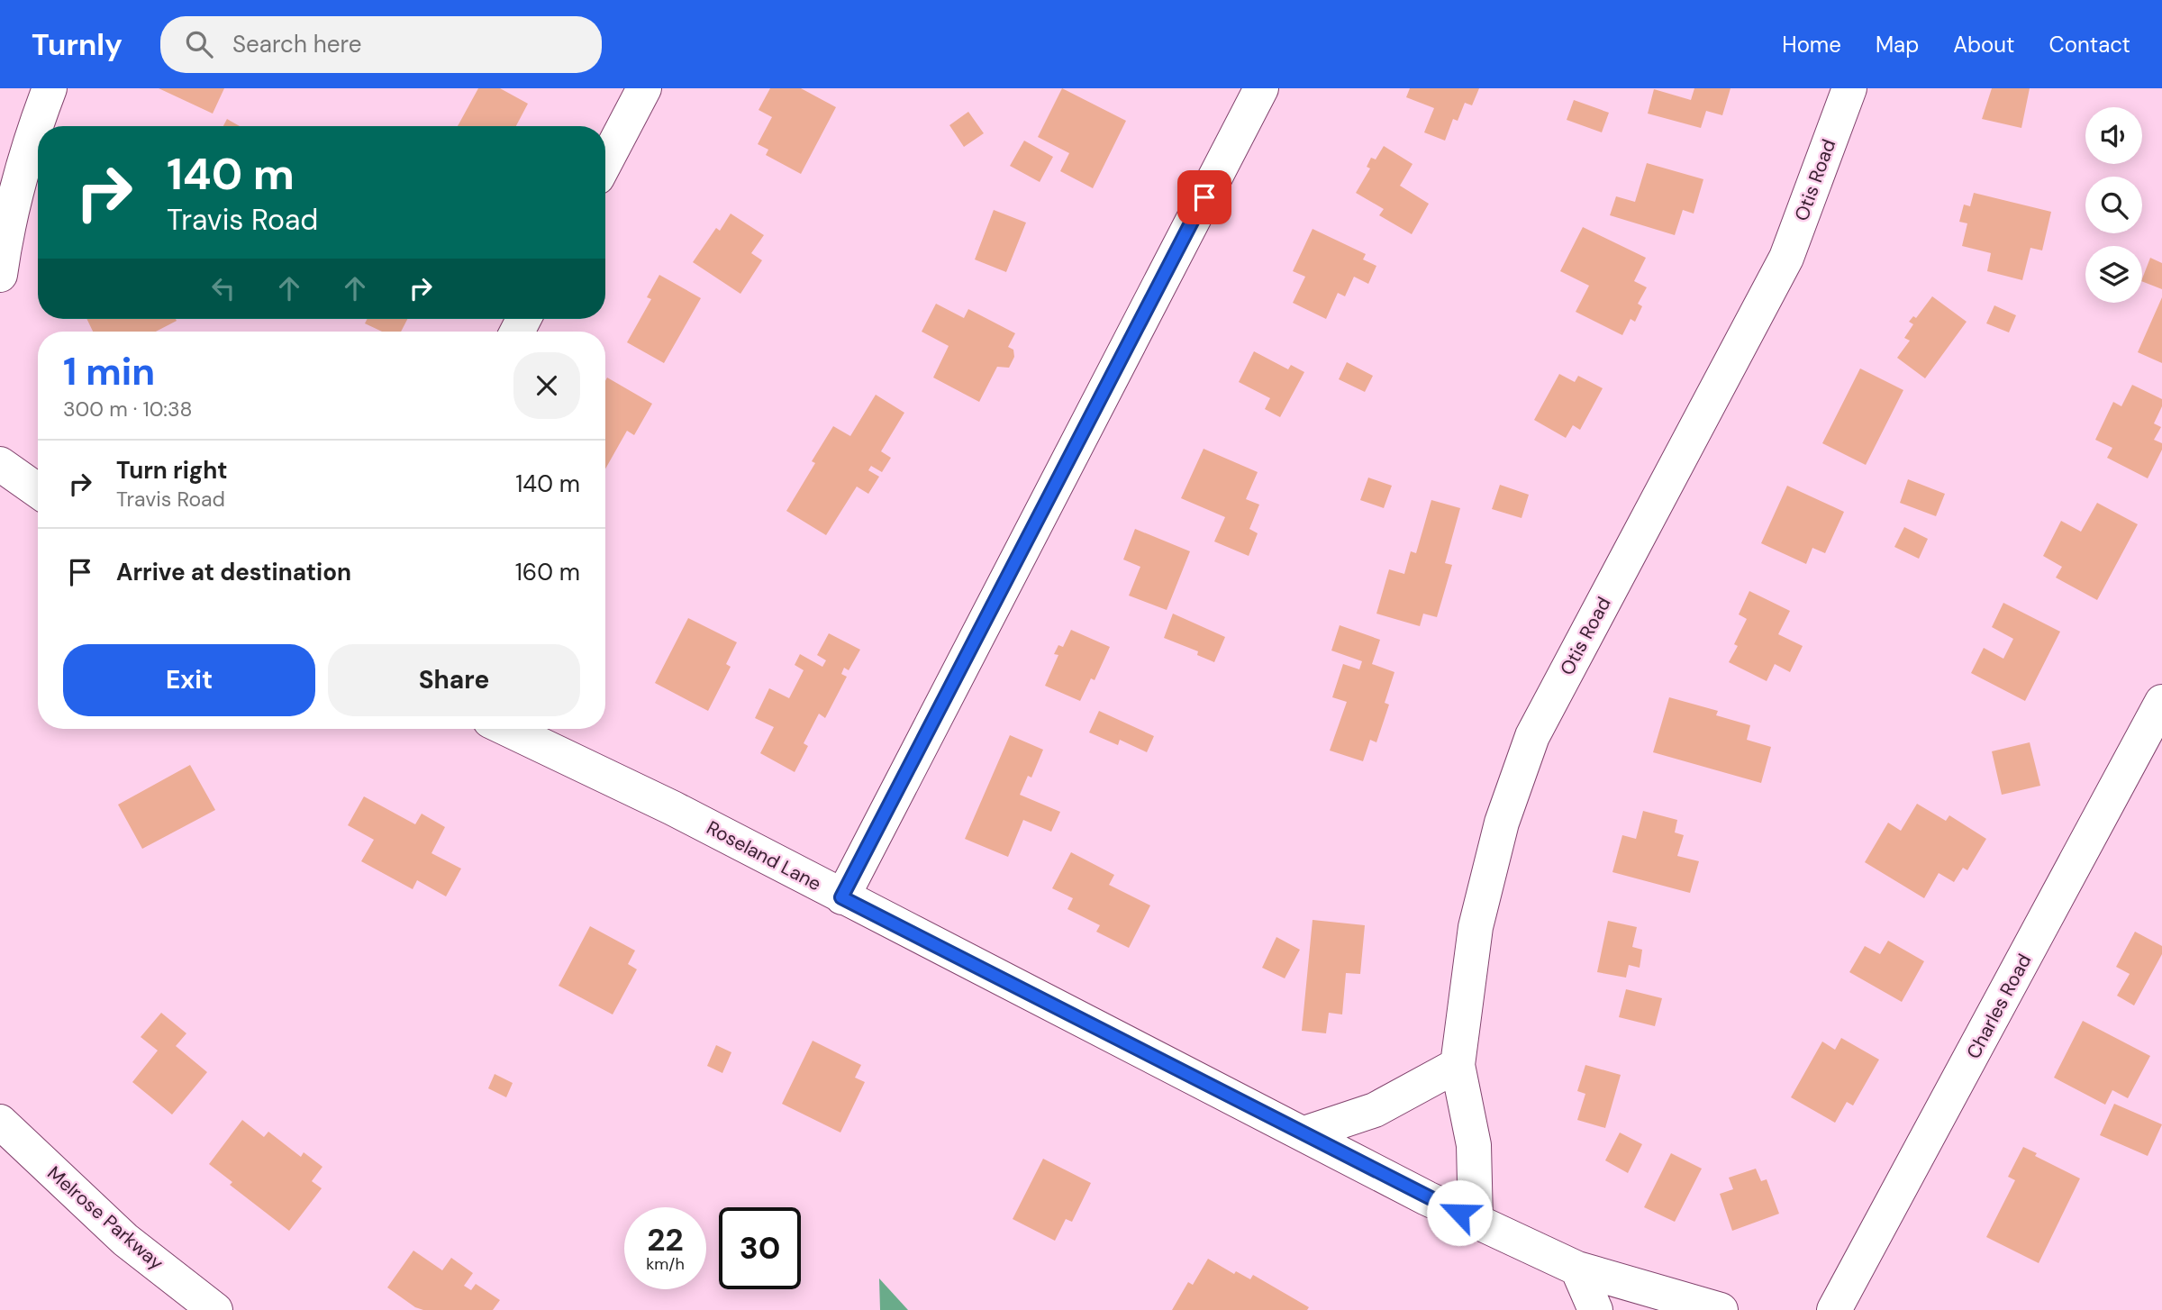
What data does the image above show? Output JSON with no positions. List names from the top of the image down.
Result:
{
  "streets": {
    "street": [
      "Otis Road",
      "Roseland Lane",
      "Charles Road",
      "Melrose Parkway"
    ]
  },
  "crossings": [
    ["Otis Road", "Roseland Lane"]
  ],
  "page": {
    "header": "Turnly",
    "search": "Search here",
    "nav": [
      "Home",
      "Map",
      "About",
      "Contact"
    ],
    "turn": ["140 m", "Travis Road"],
    "heading": ["1 min", "300 m · 10:38"],
    "list": [
      {
        "name": "Turn right",
        "note": "Travis Road",
        "value": "140 m"
      },
      {
        "name": "Arrive at destination",
        "value": "160 m"
      }
    ],
    "buttons": ["Exit", "Share"],
    "speed": "22 km/h",
    "limit": "30"
  }
}
